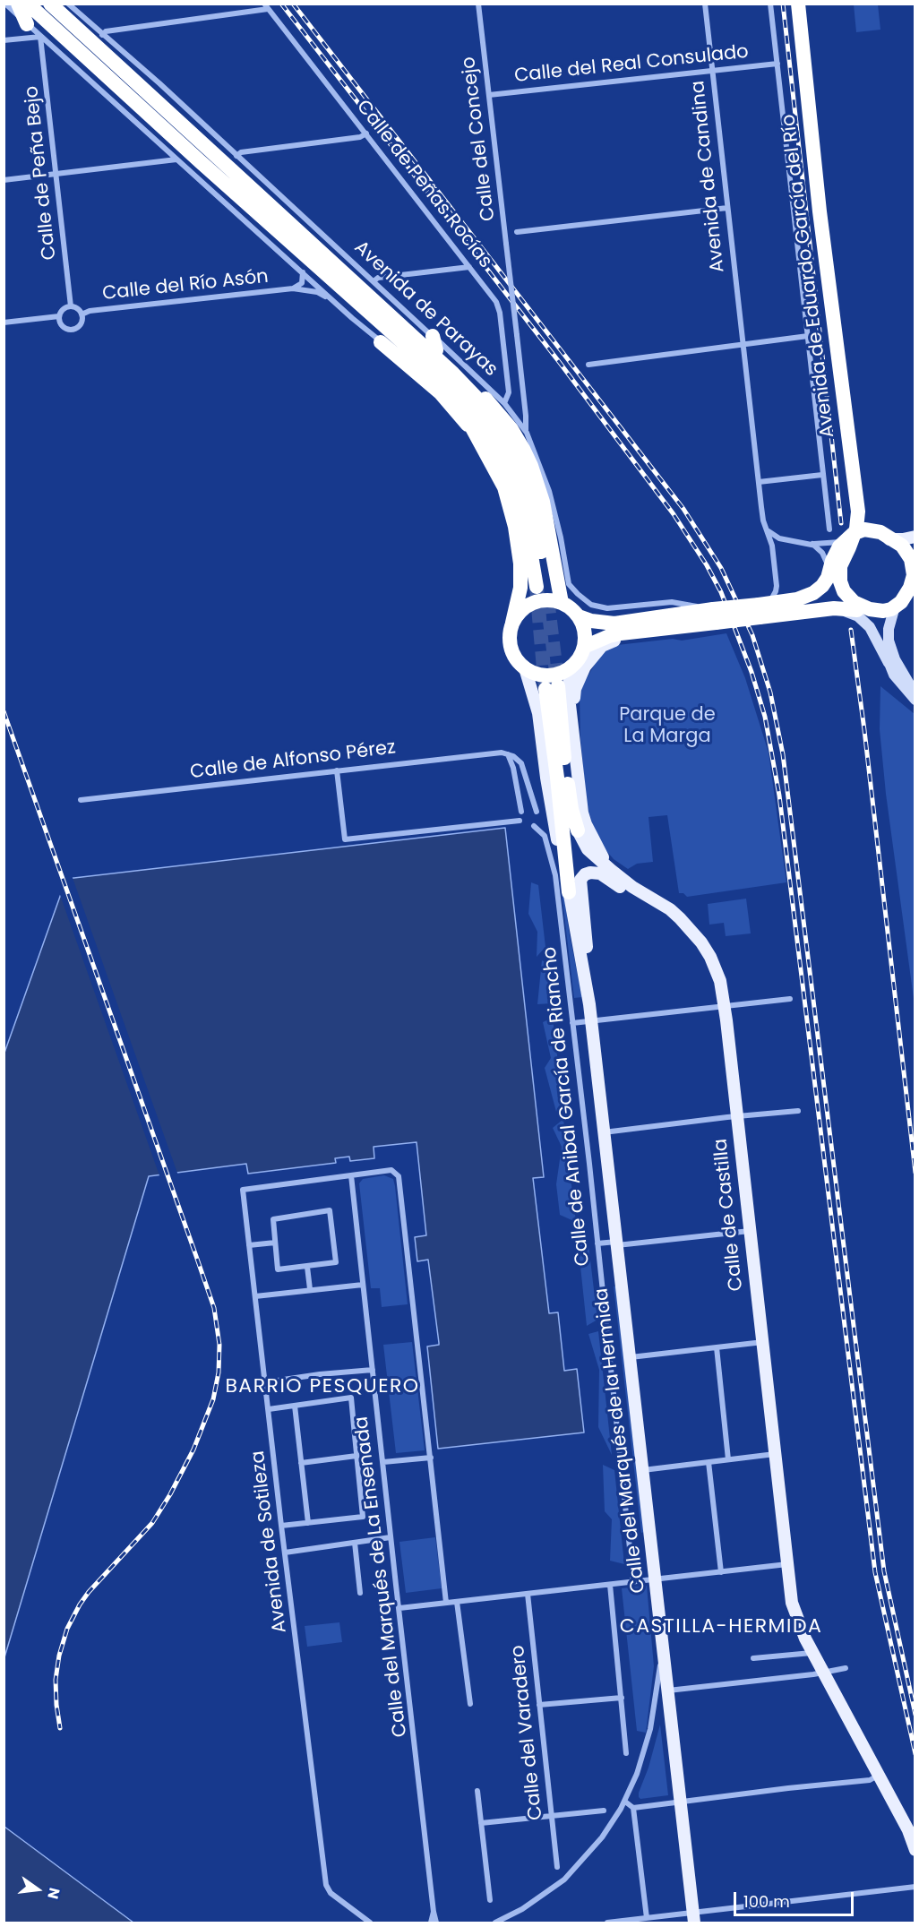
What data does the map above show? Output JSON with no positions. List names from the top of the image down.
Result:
{
  "streets": {
    "highway": ["Avenida de Eduardo García del Río"],
    "main road": ["Calle de Castilla", "Calle del Marqués de la Hermida"],
    "street": [
      "Calle del Real Consulado",
      "Calle del Concejo",
      "Calle de Peña Bejo",
      "Avenida de Candina",
      "Calle de Peñas Rocías",
      "Calle del Río Asón",
      "Avenida de Parayas",
      "Calle de Alfonso Pérez",
      "Calle de Anibal García de Riancho",
      "Avenida de Sotileza",
      "Calle del Marqués de La Ensenada",
      "Calle del Varadero"
    ]
  },
  "crossings": [
    ["Calle del Real Consulado", "Calle del Concejo"],
    ["Calle del Real Consulado", "Avenida de Candina"],
    ["Calle del Concejo", "Avenida de Parayas"],
    ["Calle de Peña Bejo", "Calle del Río Asón"],
    ["Calle de Peñas Rocías", "Avenida de Parayas"],
    ["Avenida de Sotileza", "Calle del Marqués de La Ensenada"]
  ],
  "districts": ["BARRIO PESQUERO", "CASTILLA-HERMIDA"],
  "parks": ["Parque de La Marga"],
  "scale_bar": "100 m",
  "north": "right"
}
